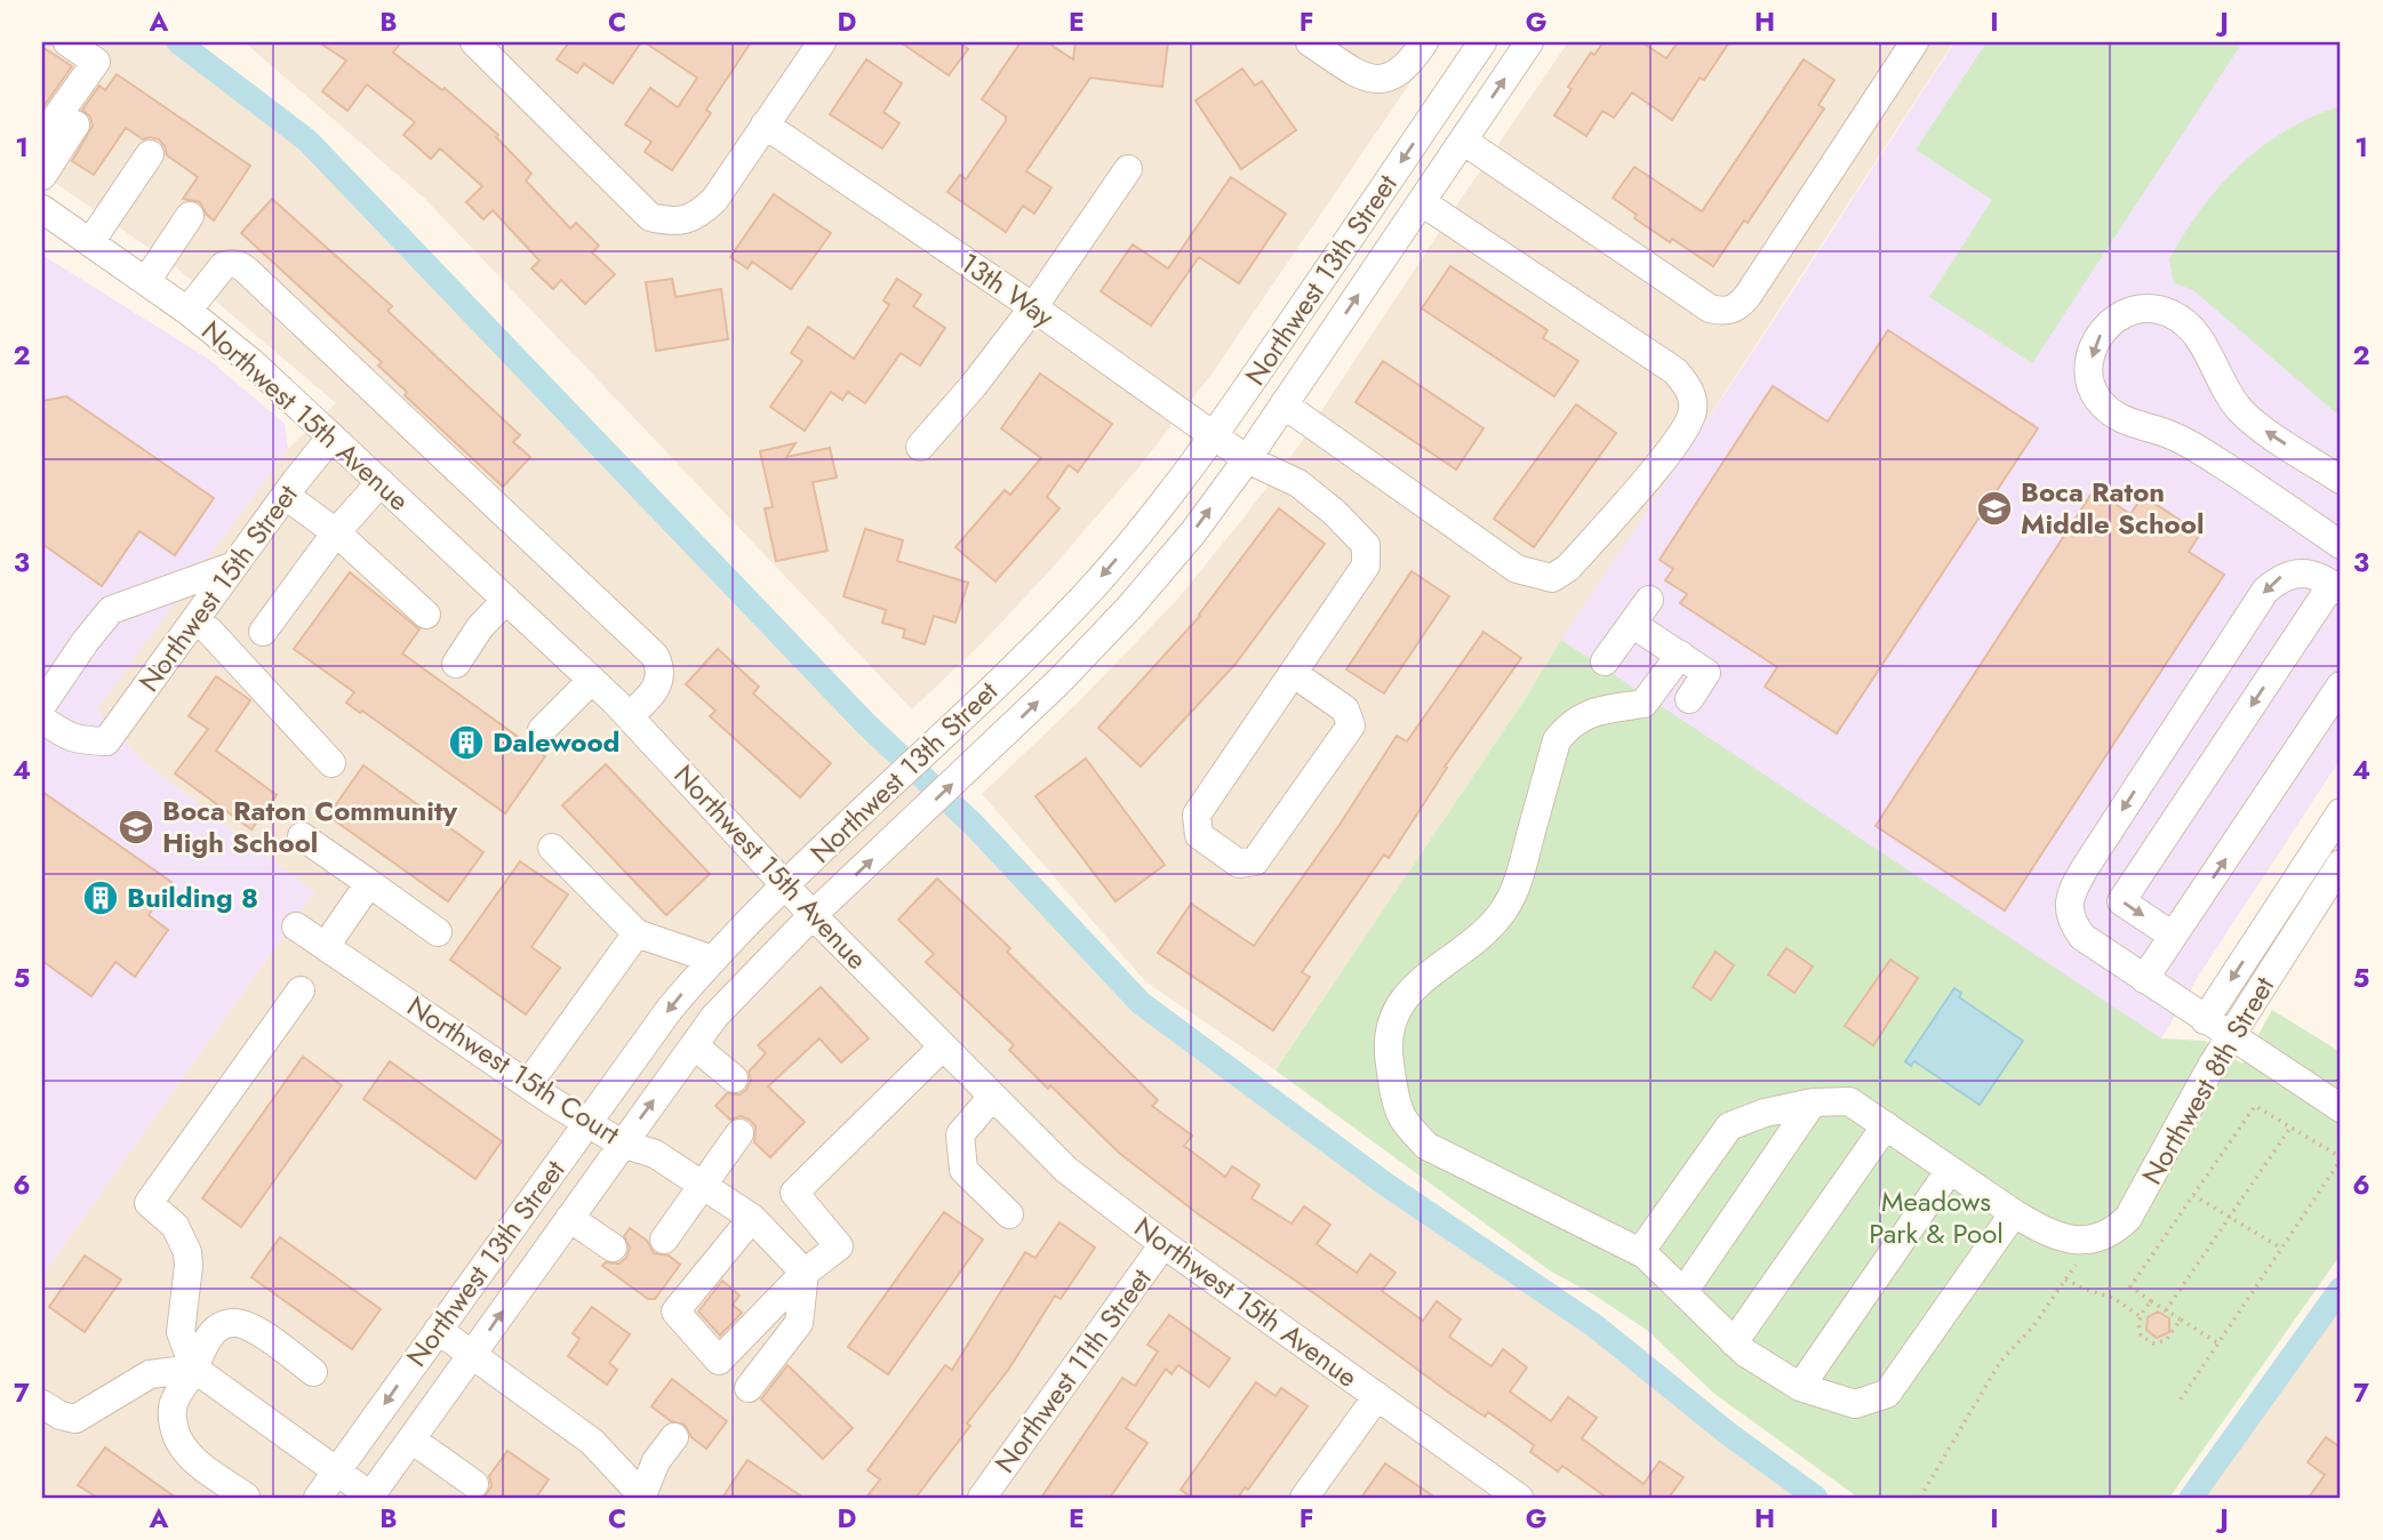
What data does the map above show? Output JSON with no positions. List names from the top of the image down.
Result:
{
  "streets": {
    "street": [
      "Northwest 13th Street",
      "13th Way",
      "Northwest 15th Avenue",
      "Northwest 15th Street",
      "Northwest 15th Court",
      "Northwest 8th Street",
      "Northwest 11th Street"
    ]
  },
  "crossings": [
    ["Northwest 13th Street", "13th Way"],
    ["Northwest 13th Street", "Northwest 15th Avenue"],
    ["Northwest 13th Street", "Northwest 15th Court"],
    ["Northwest 15th Avenue", "Northwest 15th Street"],
    ["Northwest 15th Avenue", "Northwest 11th Street"]
  ],
  "parks": ["Meadows Park & Pool"],
  "places": {
    "school or university": ["Boca Raton Middle School", "Boca Raton Community High School"],
    "building": ["Dalewood", "Building 8"]
  },
  "grid": {
    "columns": [
      "A",
      "B",
      "C",
      "D",
      "E",
      "F",
      "G",
      "H",
      "I",
      "J"
    ],
    "rows": [
      "1",
      "2",
      "3",
      "4",
      "5",
      "6",
      "7"
    ]
  }
}
